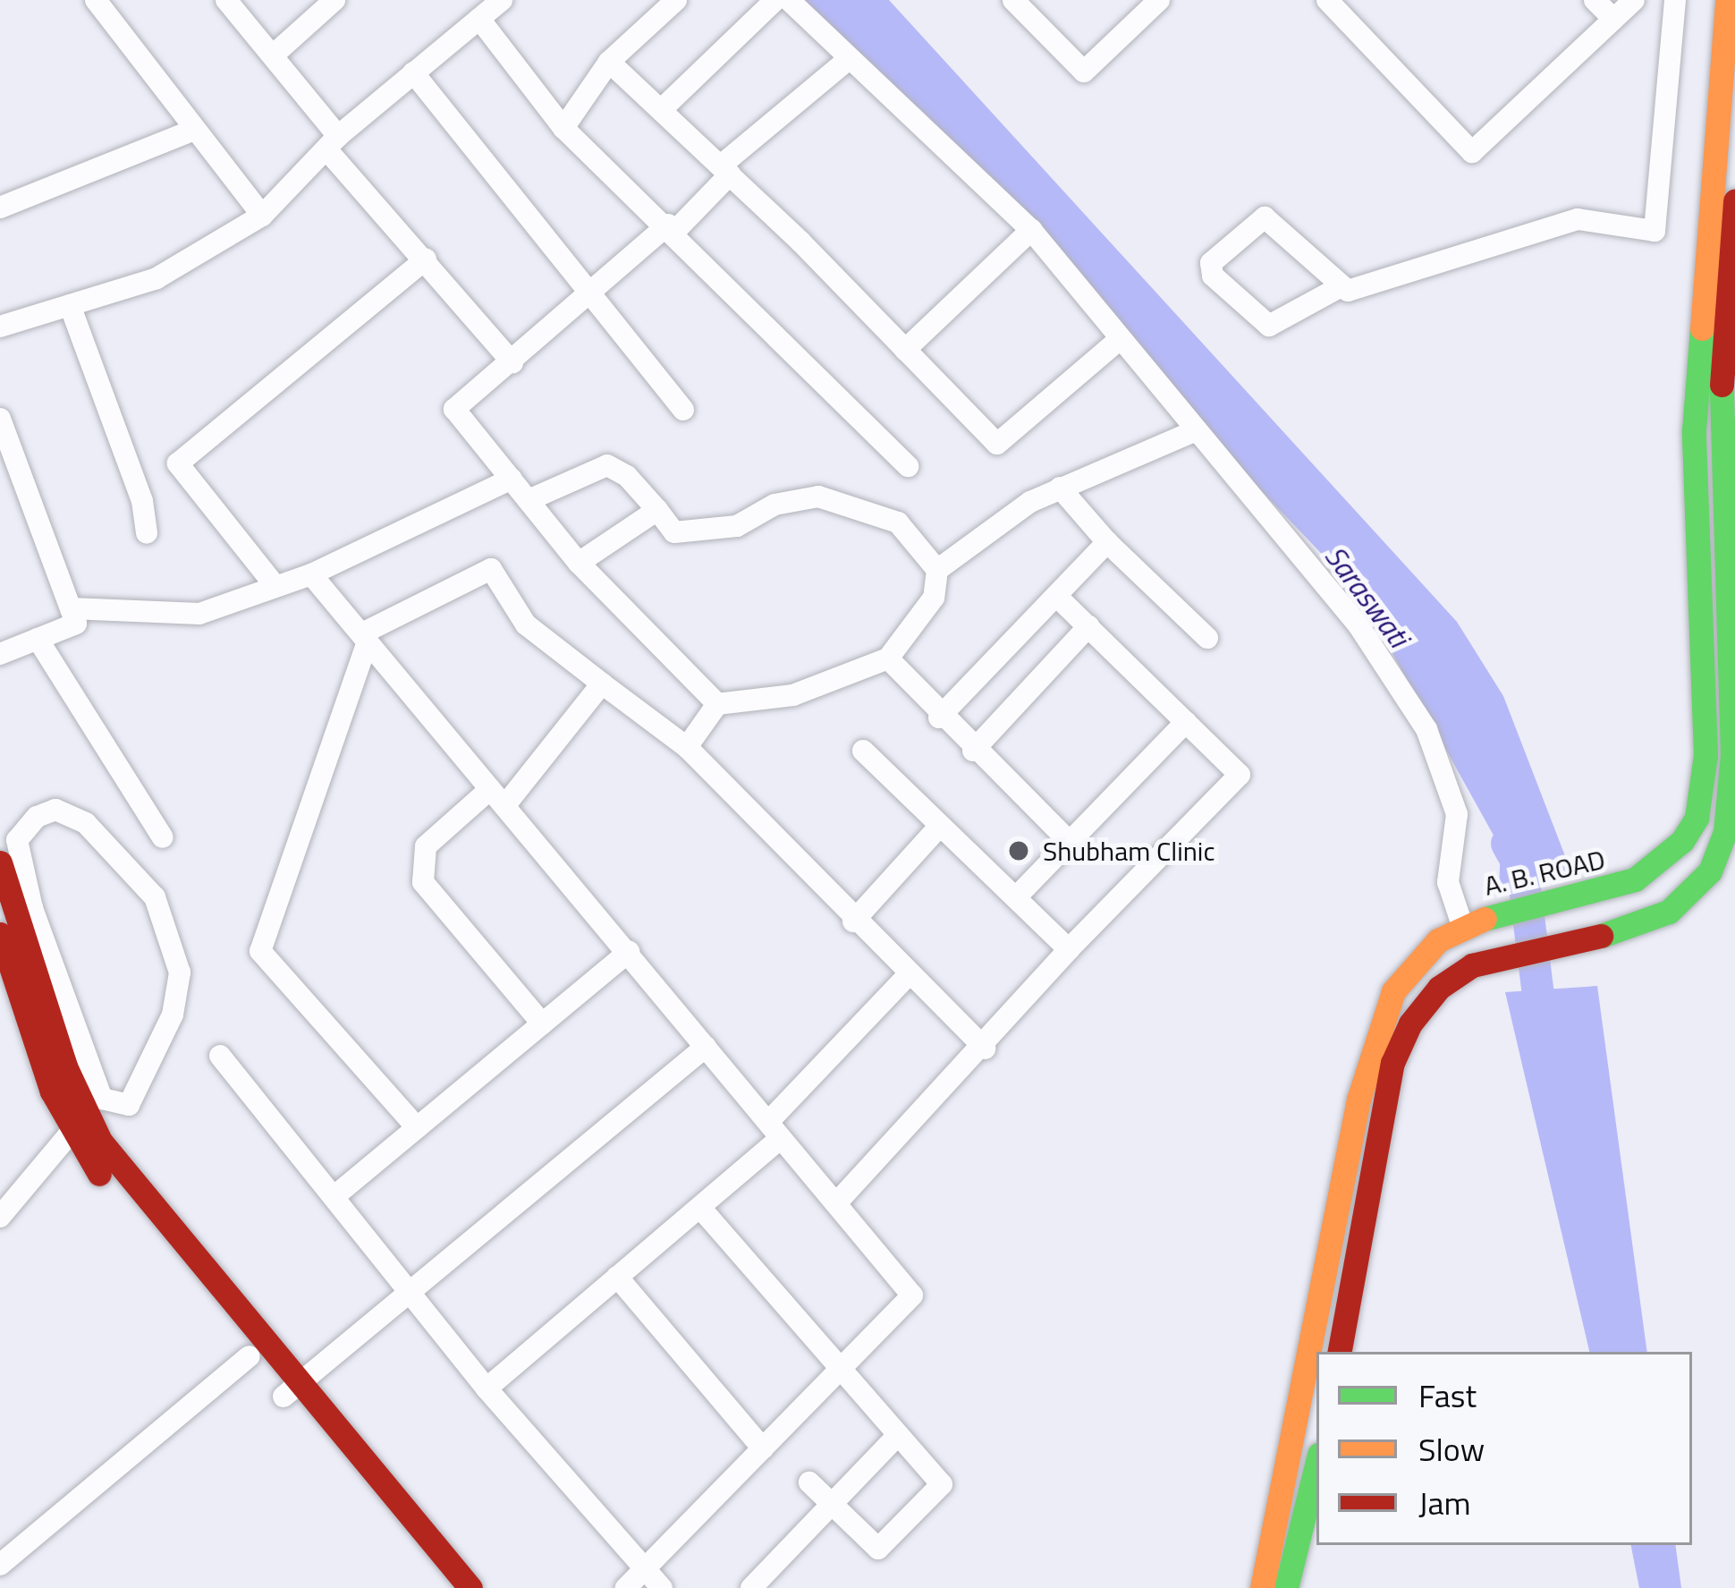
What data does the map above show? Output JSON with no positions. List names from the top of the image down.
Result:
{
  "streets": {
    "main road": ["A. B. ROAD"]
  },
  "water": ["Saraswati"],
  "places": ["Shubham Clinic"],
  "legend": ["Fast", "Slow", "Jam"]
}
